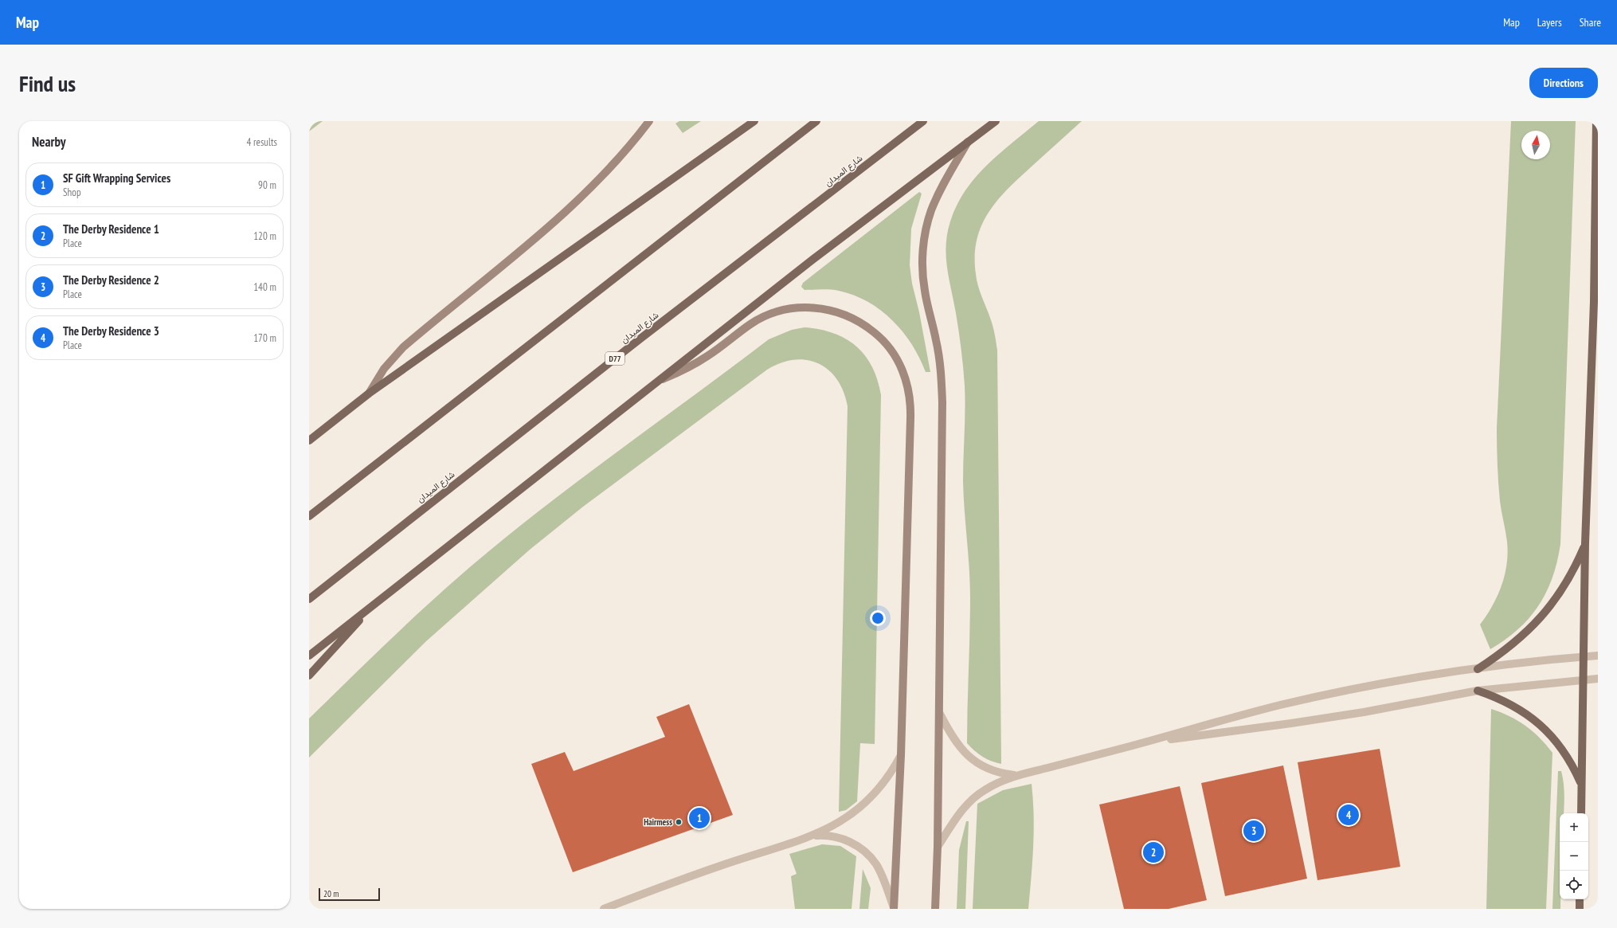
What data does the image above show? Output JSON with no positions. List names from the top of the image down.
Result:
{
  "streets": {
    "main road": ["شارع الميدان", "D77"]
  },
  "places": ["Hairmess"],
  "scale_bar": "20 m",
  "north": "top",
  "page": {
    "header": "Map",
    "nav": ["Map", "Layers", "Share"],
    "buttons": "Directions",
    "title": "Find us",
    "heading": ["Nearby", "4 results"],
    "list": [
      {
        "mark": "1",
        "name": "SF Gift Wrapping Services",
        "note": "Shop",
        "value": "90 m"
      },
      {
        "mark": "2",
        "name": "The Derby Residence 1",
        "note": "Place",
        "value": "120 m"
      },
      {
        "mark": "3",
        "name": "The Derby Residence 2",
        "note": "Place",
        "value": "140 m"
      },
      {
        "mark": "4",
        "name": "The Derby Residence 3",
        "note": "Place",
        "value": "170 m"
      }
    ],
    "pins": [
      "4",
      "1",
      "3",
      "2"
    ],
    "map_buttons": ["+", "−"],
    "scale": "20 m"
  }
}
